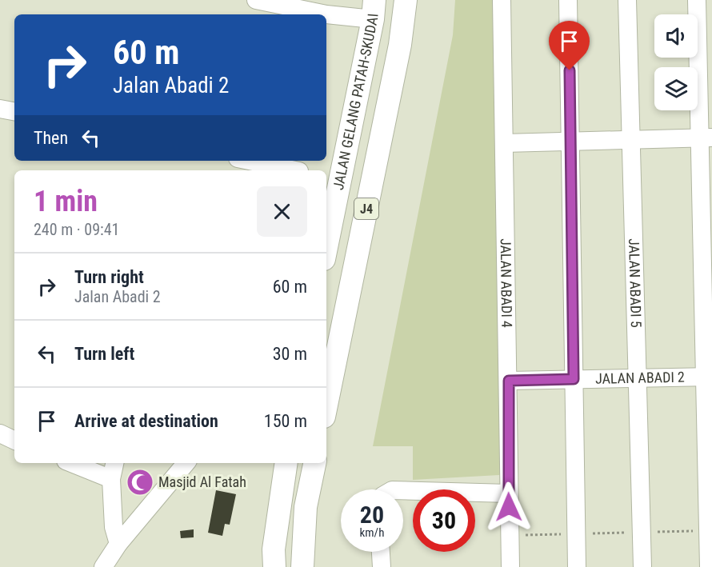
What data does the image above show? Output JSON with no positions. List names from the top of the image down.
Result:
{
  "streets": {
    "main road": ["JALAN GELANG PATAH-SKUDAI", "J4"],
    "street": ["JALAN ABADI 4", "JALAN ABADI 5", "JALAN ABADI 2"]
  },
  "crossings": [
    ["JALAN ABADI 4", "JALAN ABADI 2"],
    ["JALAN ABADI 5", "JALAN ABADI 2"]
  ],
  "places": {
    "mosque": ["Masjid Al Fatah"]
  },
  "page": {
    "turn": ["60 m", "Jalan Abadi 2"],
    "then": "Then",
    "heading": ["1 min", "240 m · 09:41"],
    "list": [
      {
        "name": "Turn right",
        "note": "Jalan Abadi 2",
        "value": "60 m"
      },
      {
        "name": "Turn left",
        "value": "30 m"
      },
      {
        "name": "Arrive at destination",
        "value": "150 m"
      }
    ],
    "speed": "20 km/h",
    "limit": "30"
  }
}
